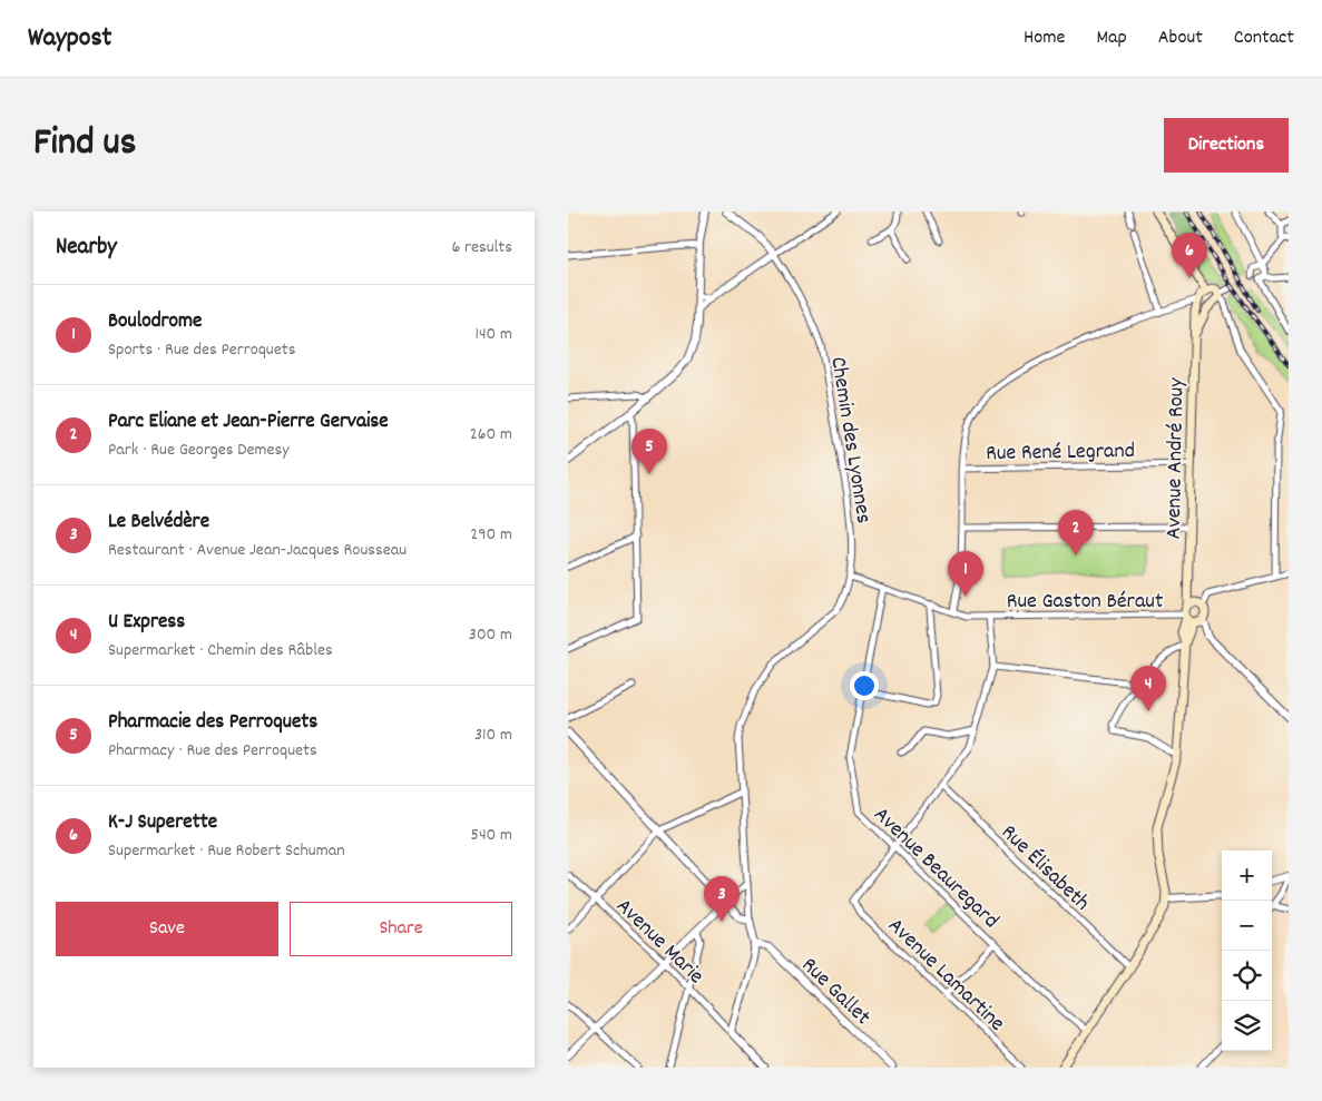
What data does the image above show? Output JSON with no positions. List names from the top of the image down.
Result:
{
  "streets": {
    "main road": ["Avenue André Rouy"],
    "street": [
      "Chemin des Lyonnes",
      "Rue René Legrand",
      "Rue Gaston Béraut",
      "Avenue Beauregard",
      "Rue Élisabeth",
      "Avenue Marie",
      "Avenue Lamartine",
      "Rue Gallet"
    ]
  },
  "crossings": [
    ["Chemin des Lyonnes", "Rue Gaston Béraut"],
    ["Chemin des Lyonnes", "Avenue Marie"],
    ["Chemin des Lyonnes", "Rue Gallet"],
    ["Rue René Legrand", "Avenue André Rouy"],
    ["Avenue André Rouy", "Rue Gaston Béraut"],
    ["Rue Gaston Béraut", "Avenue Beauregard"],
    ["Avenue Beauregard", "Avenue Lamartine"]
  ],
  "page": {
    "header": "Waypost",
    "nav": [
      "Home",
      "Map",
      "About",
      "Contact"
    ],
    "title": "Find us",
    "buttons": [
      "Directions",
      ["Save", "Share"]
    ],
    "heading": ["Nearby", "6 results"],
    "pins": [
      "6",
      "5",
      "2",
      "1",
      "4",
      "3"
    ],
    "list": [
      {
        "mark": "1",
        "name": "Boulodrome",
        "note": "Sports · Rue des Perroquets",
        "value": "140 m"
      },
      {
        "mark": "2",
        "name": "Parc Eliane et Jean-Pierre Gervaise",
        "note": "Park · Rue Georges Demesy",
        "value": "260 m"
      },
      {
        "mark": "3",
        "name": "Le Belvédère",
        "note": "Restaurant · Avenue Jean-Jacques Rousseau",
        "value": "290 m"
      },
      {
        "mark": "4",
        "name": "U Express",
        "note": "Supermarket · Chemin des Râbles",
        "value": "300 m"
      },
      {
        "mark": "5",
        "name": "Pharmacie des Perroquets",
        "note": "Pharmacy · Rue des Perroquets",
        "value": "310 m"
      },
      {
        "mark": "6",
        "name": "K-J Superette",
        "note": "Supermarket · Rue Robert Schuman",
        "value": "540 m"
      }
    ],
    "map_buttons": ["+", "−"]
  }
}
